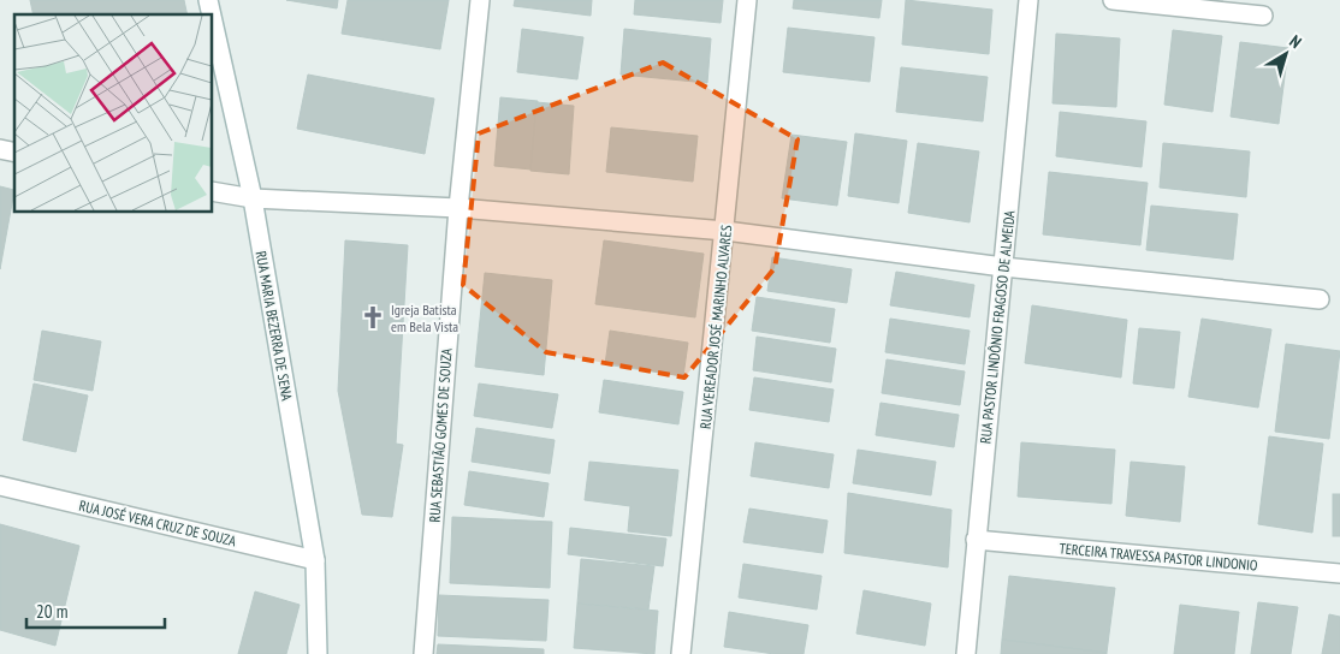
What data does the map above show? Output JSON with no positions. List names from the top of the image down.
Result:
{
  "streets": {
    "street": [
      "RUA MARIA BEZERRA DE SENA",
      "RUA VEREADOR JOSÉ MARINHO ALVARES",
      "RUA PASTOR LINDÔNIO FRAGOSO DE ALMEIDA",
      "RUA SEBASTIÃO GOMES DE SOUZA",
      "RUA JOSÉ VERA CRUZ DE SOUZA",
      "TERCEIRA TRAVESSA PASTOR LINDONIO"
    ]
  },
  "crossings": [
    ["RUA MARIA BEZERRA DE SENA", "RUA JOSÉ VERA CRUZ DE SOUZA"],
    ["RUA PASTOR LINDÔNIO FRAGOSO DE ALMEIDA", "TERCEIRA TRAVESSA PASTOR LINDONIO"]
  ],
  "places": {
    "church": ["Igreja Batista em Bela Vista"]
  },
  "scale_bar": "20 m",
  "north": "top right"
}
